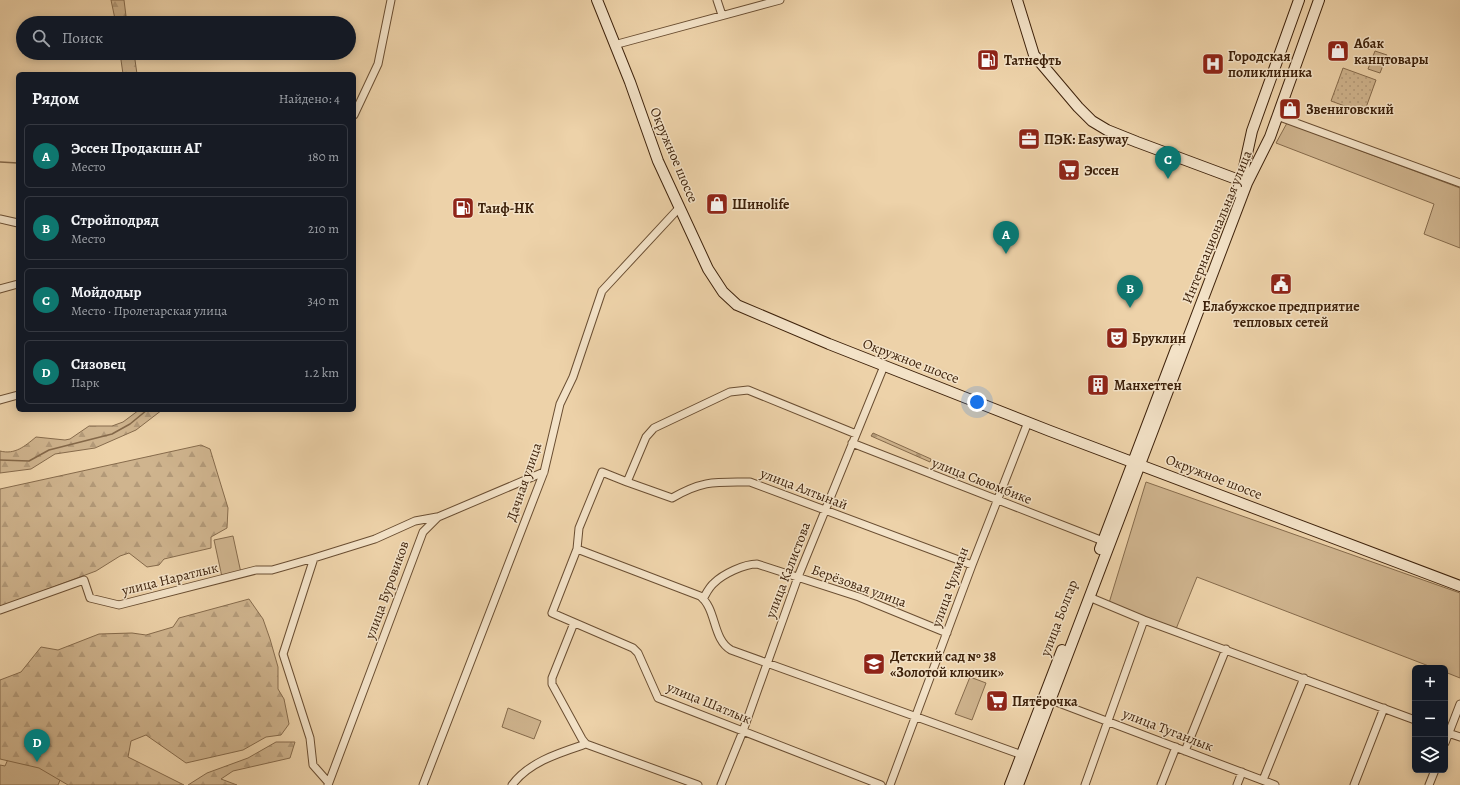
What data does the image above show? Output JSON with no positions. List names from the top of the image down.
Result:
{
  "streets": {
    "street": [
      "Окружное шоссе",
      "Интернациональная улица",
      "улица Сююмбике",
      "Дачная улица",
      "улица Алтынай",
      "улица Калистова",
      "улица Наратлык",
      "Берёзовая улица",
      "улица Чулман",
      "улица Буровиков",
      "улица Болгар",
      "улица Шатлык",
      "улица Туганлык"
    ]
  },
  "crossings": [
    ["Окружное шоссе", "Интернациональная улица"],
    ["Окружное шоссе", "Дачная улица"],
    ["Окружное шоссе", "улица Калистова"],
    ["Окружное шоссе", "улица Чулман"],
    ["Окружное шоссе", "улица Болгар"],
    ["Интернациональная улица", "улица Болгар"],
    ["улица Сююмбике", "улица Калистова"],
    ["улица Сююмбике", "улица Чулман"],
    ["улица Сююмбике", "улица Болгар"],
    ["Дачная улица", "улица Буровиков"],
    ["улица Алтынай", "улица Калистова"],
    ["улица Алтынай", "улица Чулман"],
    ["улица Алтынай", "улица Шатлык"],
    ["улица Калистова", "Берёзовая улица"],
    ["улица Калистова", "улица Шатлык"],
    ["улица Наратлык", "улица Буровиков"],
    ["Берёзовая улица", "улица Чулман"],
    ["улица Болгар", "улица Туганлык"]
  ],
  "places": {
    "shop": ["Абак канцтовары", "Звениговский", "Шиноlife"],
    "fuel station": ["Татнефть", "Таиф-НК"],
    "hospital": ["Городская поликлиника"],
    "office": ["ПЭК: Easyway"],
    "supermarket": ["Эссен", "Пятёрочка"],
    "public building": ["Елабужское предприятие тепловых сетей"],
    "theatre": ["Бруклин"],
    "building": ["Манхеттен"],
    "school or university": ["Детский сад № 38 «Золотой ключик»"]
  },
  "page": {
    "search": "Поиск",
    "heading": ["Рядом", "Найдено: 4"],
    "list": [
      {
        "mark": "A",
        "name": "Эссен Продакшн АГ",
        "note": "Место",
        "value": "180 m"
      },
      {
        "mark": "B",
        "name": "Стройподряд",
        "note": "Место",
        "value": "210 m"
      },
      {
        "mark": "C",
        "name": "Мойдодыр",
        "note": "Место · Пролетарская улица",
        "value": "340 m"
      },
      {
        "mark": "D",
        "name": "Сизовец",
        "note": "Парк",
        "value": "1.2 km"
      }
    ],
    "pins": [
      "C",
      "A",
      "B",
      "D"
    ],
    "map_buttons": ["+", "−"]
  }
}
